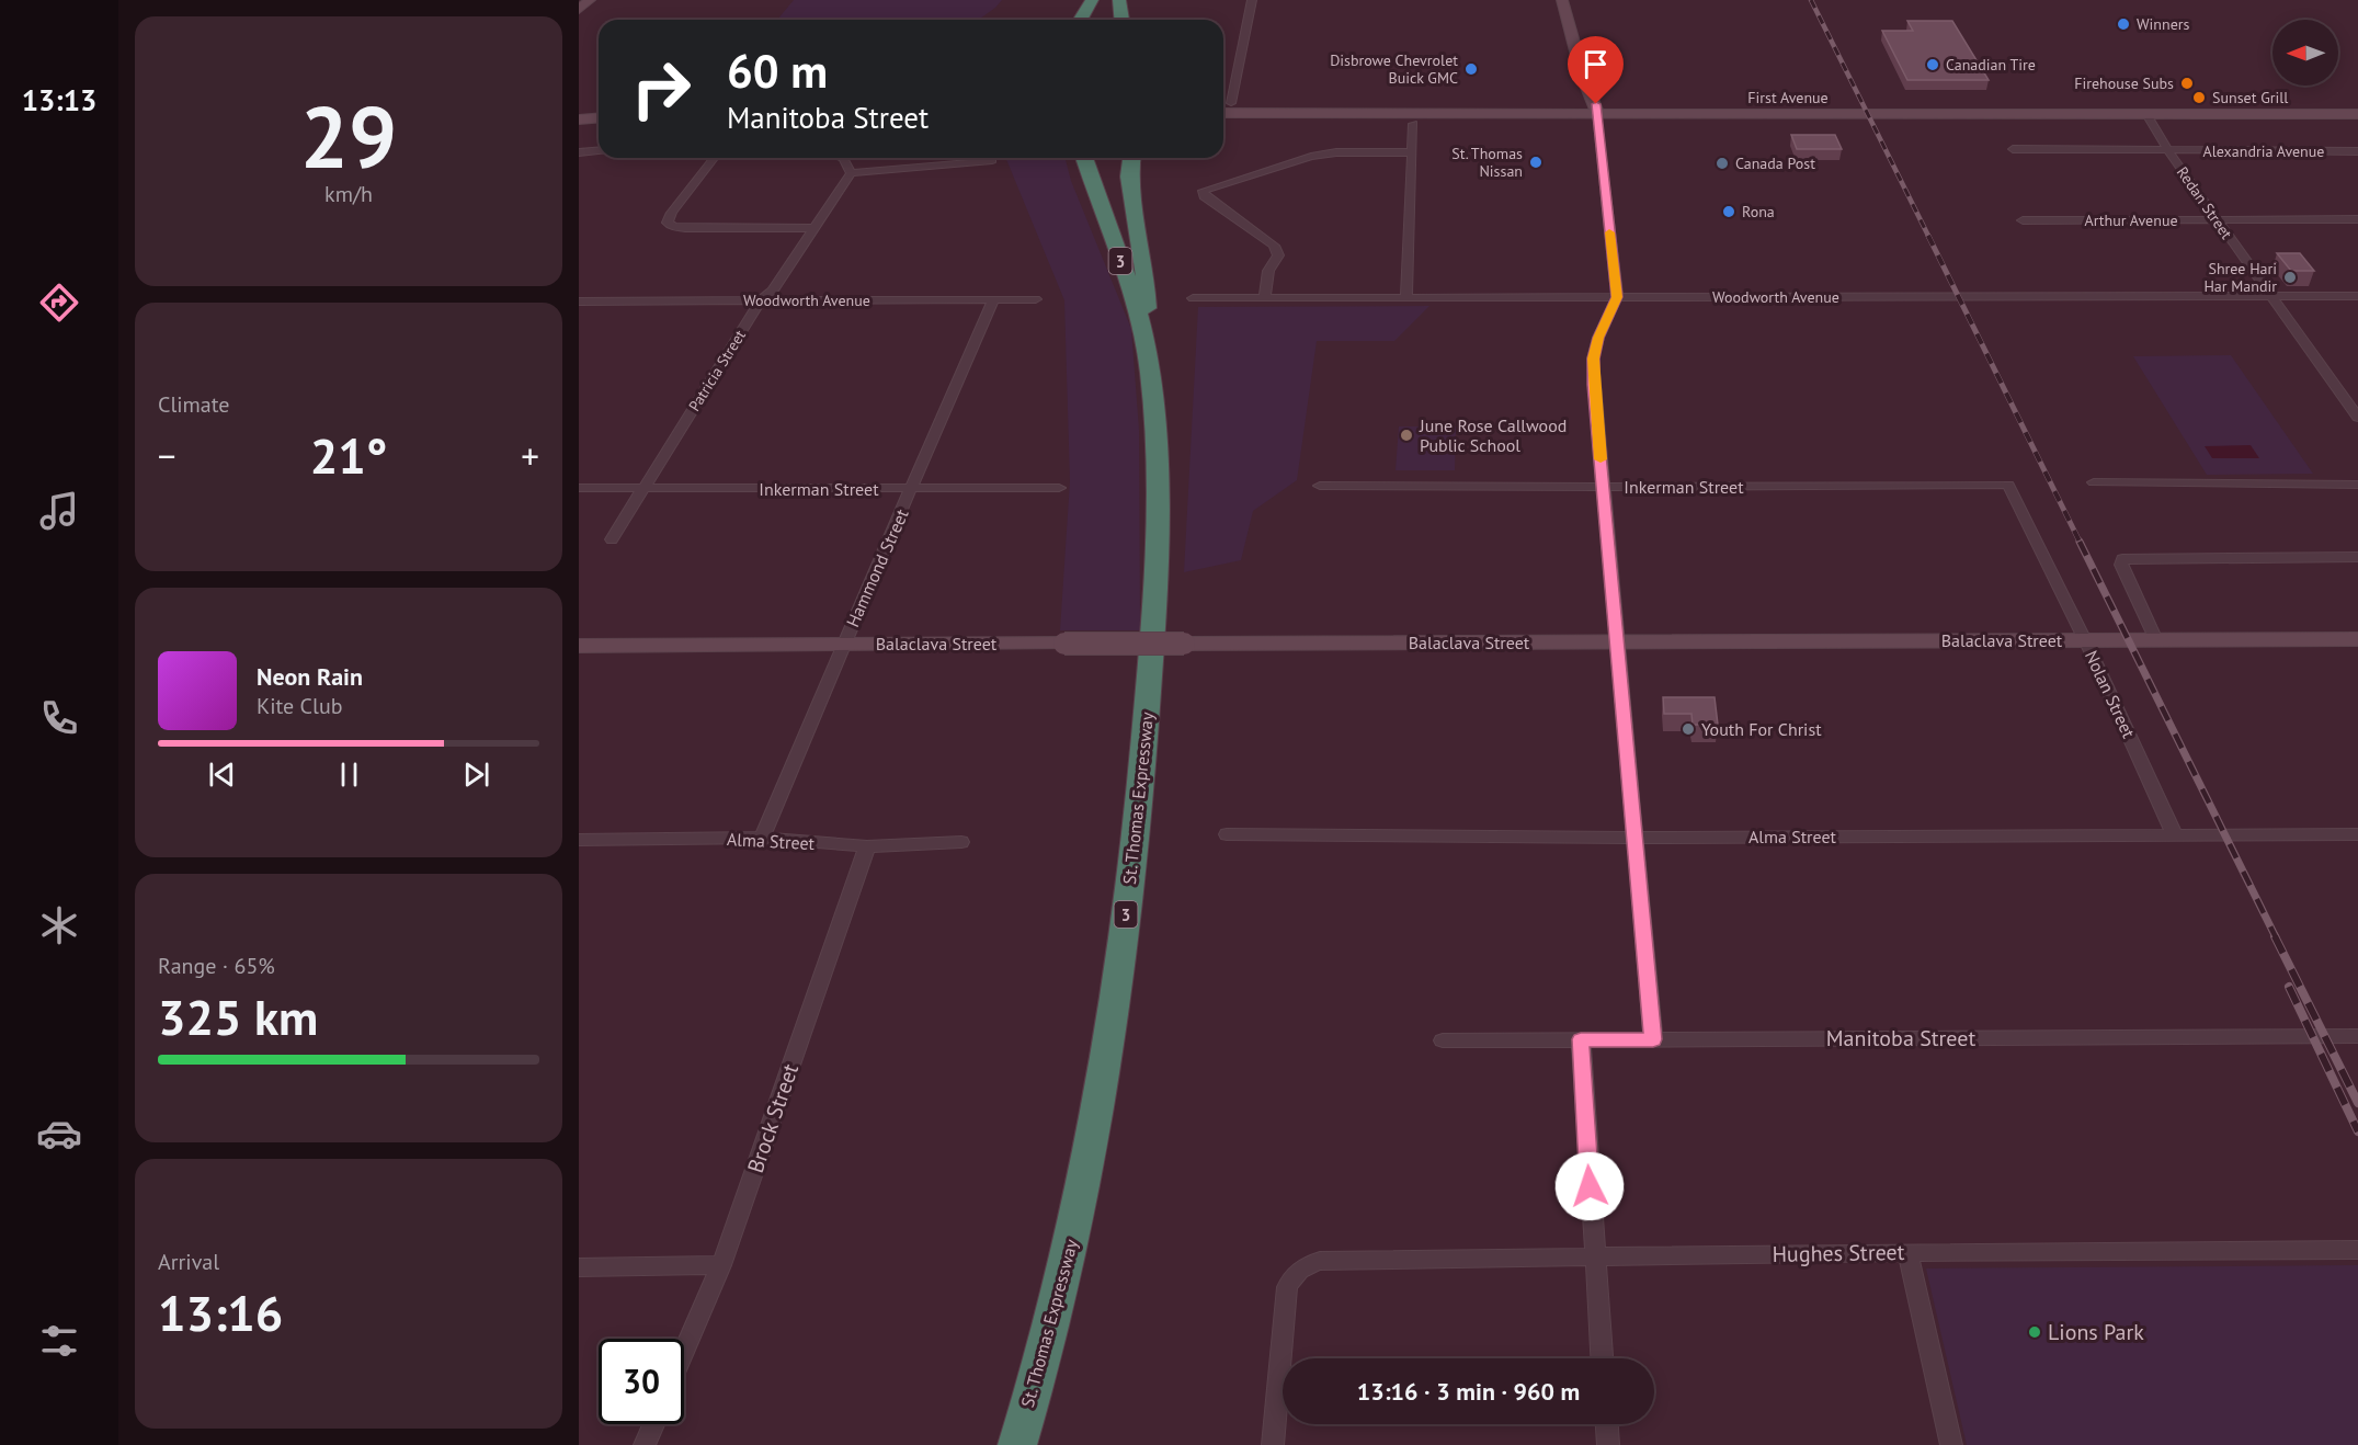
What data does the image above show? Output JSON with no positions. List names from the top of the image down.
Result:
{
  "streets": {
    "highway": ["3", "St. Thomas Expressway"],
    "street": [
      "First Avenue",
      "Alexandria Avenue",
      "Redan Street",
      "Arthur Avenue",
      "Woodworth Avenue",
      "Patricia Street",
      "Inkerman Street",
      "Hammond Street",
      "Balaclava Street",
      "Nolan Street",
      "Alma Street",
      "Manitoba Street",
      "Brock Street",
      "Hughes Street"
    ]
  },
  "crossings": [
    ["First Avenue", "Redan Street"],
    ["Alexandria Avenue", "Redan Street"],
    ["Redan Street", "Arthur Avenue"],
    ["Redan Street", "Woodworth Avenue"],
    ["Woodworth Avenue", "Patricia Street"],
    ["Woodworth Avenue", "Hammond Street"],
    ["Patricia Street", "Inkerman Street"],
    ["Inkerman Street", "Hammond Street"],
    ["Inkerman Street", "Nolan Street"],
    ["Hammond Street", "Balaclava Street"],
    ["Hammond Street", "Alma Street"],
    ["Balaclava Street", "Nolan Street"],
    ["Nolan Street", "Alma Street"],
    ["Alma Street", "Brock Street"]
  ],
  "places": [
    "Winners",
    "Canadian Tire",
    "Disbrowe Chevrolet Buick GMC",
    "Firehouse Subs",
    "Sunset Grill",
    "St. Thomas Nissan",
    "Canada Post",
    "Rona",
    "Shree Hari Har Mandir",
    "June Rose Callwood Public School",
    "Youth For Christ",
    "Lions Park"
  ],
  "north": "left",
  "page": {
    "tabs": "13:13",
    "tile": [
      ["29", "km/h"],
      "Climate",
      ["Range · 65%", "325 km"],
      ["Arrival", "13:16"]
    ],
    "turn": ["60 m", "Manitoba Street"],
    "heat": ["−", "21°", "+"],
    "song": ["Neon Rain", "Kite Club"],
    "limit": "30",
    "trip": "13:16 · 3 min · 960 m"
  }
}
